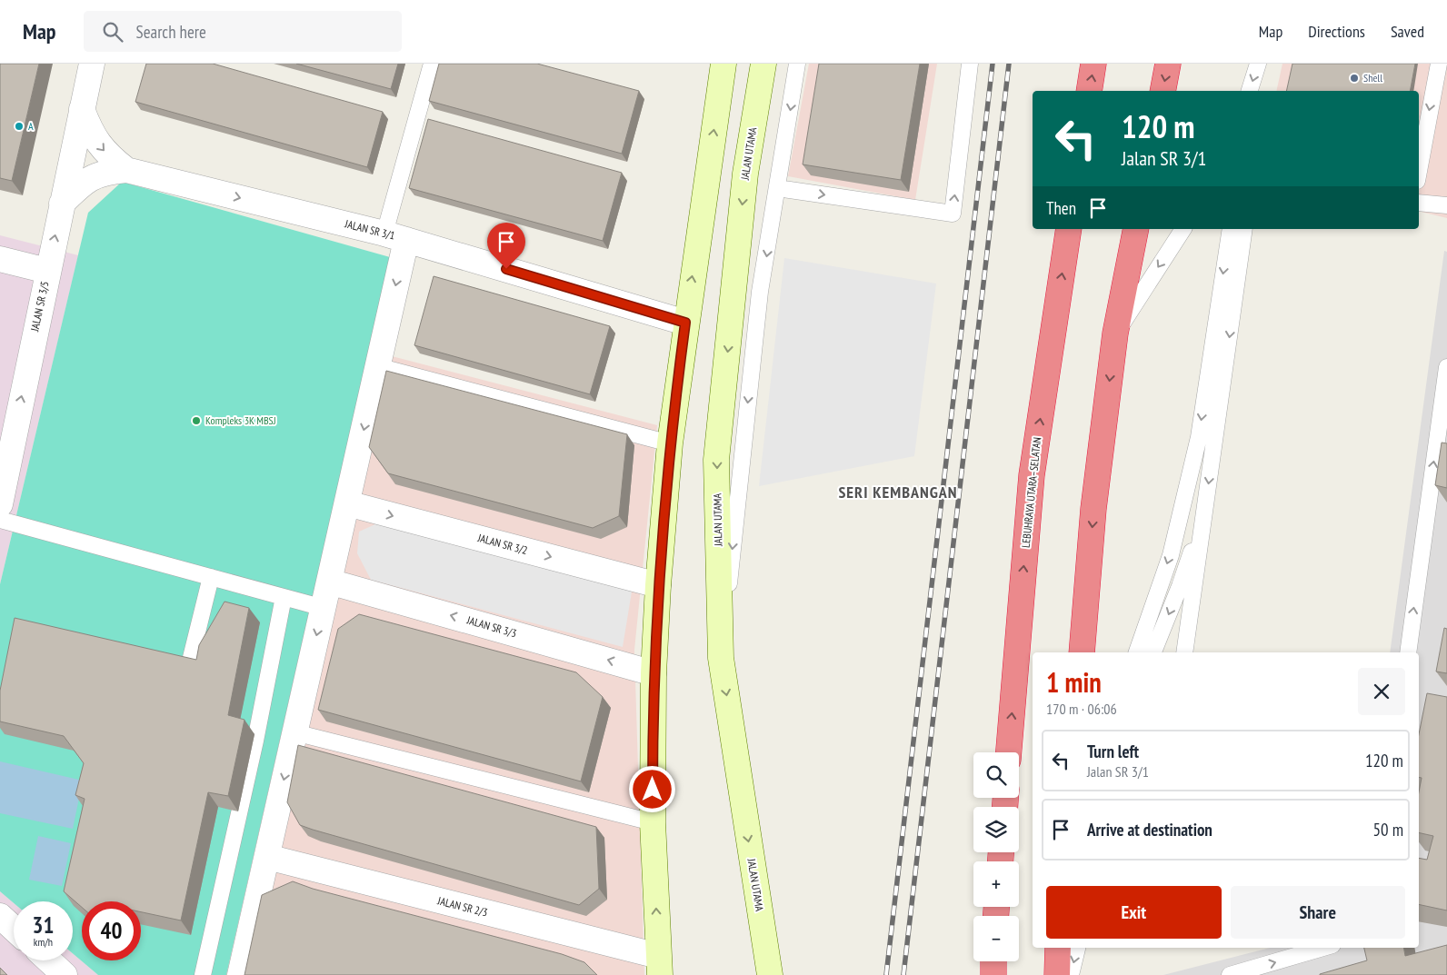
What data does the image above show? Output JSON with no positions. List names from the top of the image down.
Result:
{
  "streets": {
    "highway": ["LEBUHRAYA UTARA–SELATAN"],
    "street": [
      "JALAN UTAMA",
      "JALAN SR 3/1",
      "JALAN SR 3/5",
      "JALAN SR 3/2",
      "JALAN SR 3/3",
      "JALAN SR 2/3"
    ]
  },
  "crossings": [
    ["JALAN SR 3/1", "JALAN SR 3/5"]
  ],
  "one_way": [
    "JALAN SR 3/1",
    "JALAN SR 3/5",
    "JALAN SR 3/2",
    "JALAN SR 3/3"
  ],
  "districts": ["SERI KEMBANGAN"],
  "places": ["Shell", "A", "Kompleks 3K MBSJ"],
  "page": {
    "header": "Map",
    "search": "Search here",
    "nav": ["Map", "Directions", "Saved"],
    "turn": ["120 m", "Jalan SR 3/1"],
    "then": "Then",
    "heading": ["1 min", "170 m · 06:06"],
    "list": [
      {
        "name": "Turn left",
        "note": "Jalan SR 3/1",
        "value": "120 m"
      },
      {
        "name": "Arrive at destination",
        "value": "50 m"
      }
    ],
    "map_buttons": ["+", "−"],
    "buttons": ["Exit", "Share"],
    "speed": "31 km/h",
    "limit": "40"
  }
}
